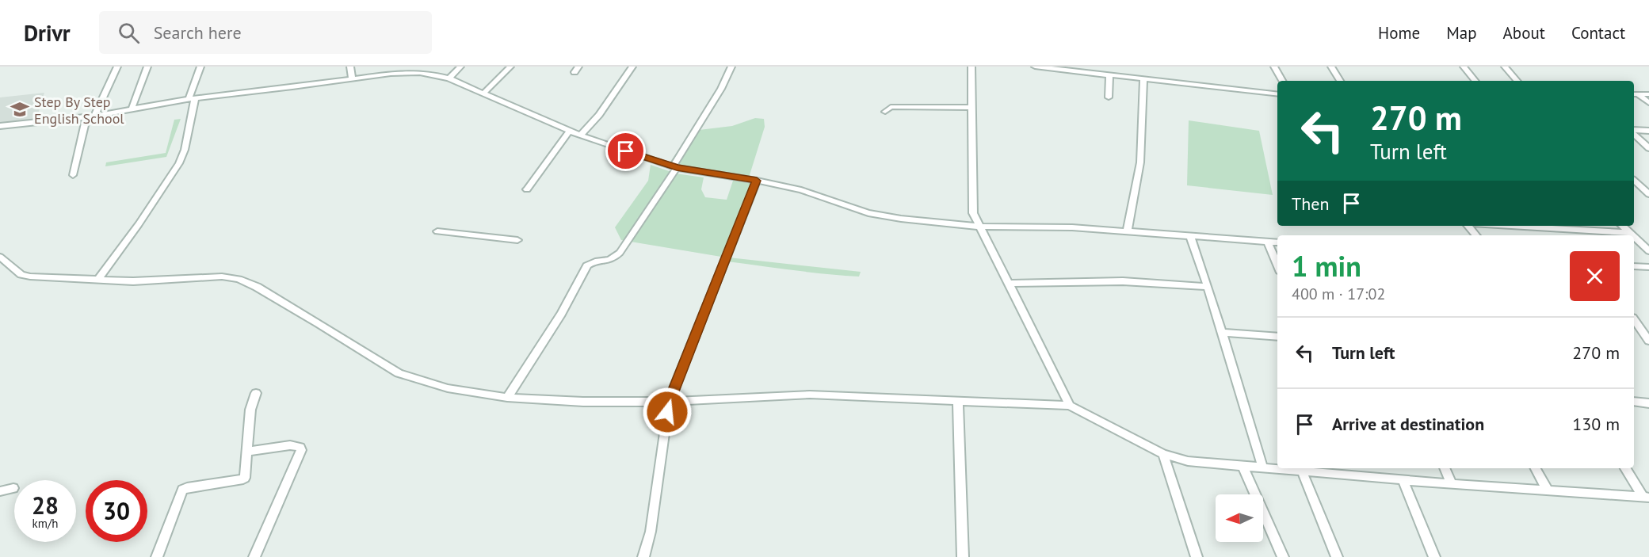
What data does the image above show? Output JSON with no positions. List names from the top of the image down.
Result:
{
  "places": {
    "school or university": ["Step By Step English School"]
  },
  "north": "left",
  "page": {
    "header": "Drivr",
    "search": "Search here",
    "nav": [
      "Home",
      "Map",
      "About",
      "Contact"
    ],
    "turn": ["270 m", "Turn left"],
    "then": "Then",
    "heading": ["1 min", "400 m · 17:02"],
    "list": [
      {
        "name": "Turn left",
        "value": "270 m"
      },
      {
        "name": "Arrive at destination",
        "value": "130 m"
      }
    ],
    "speed": "28 km/h",
    "limit": "30"
  }
}
